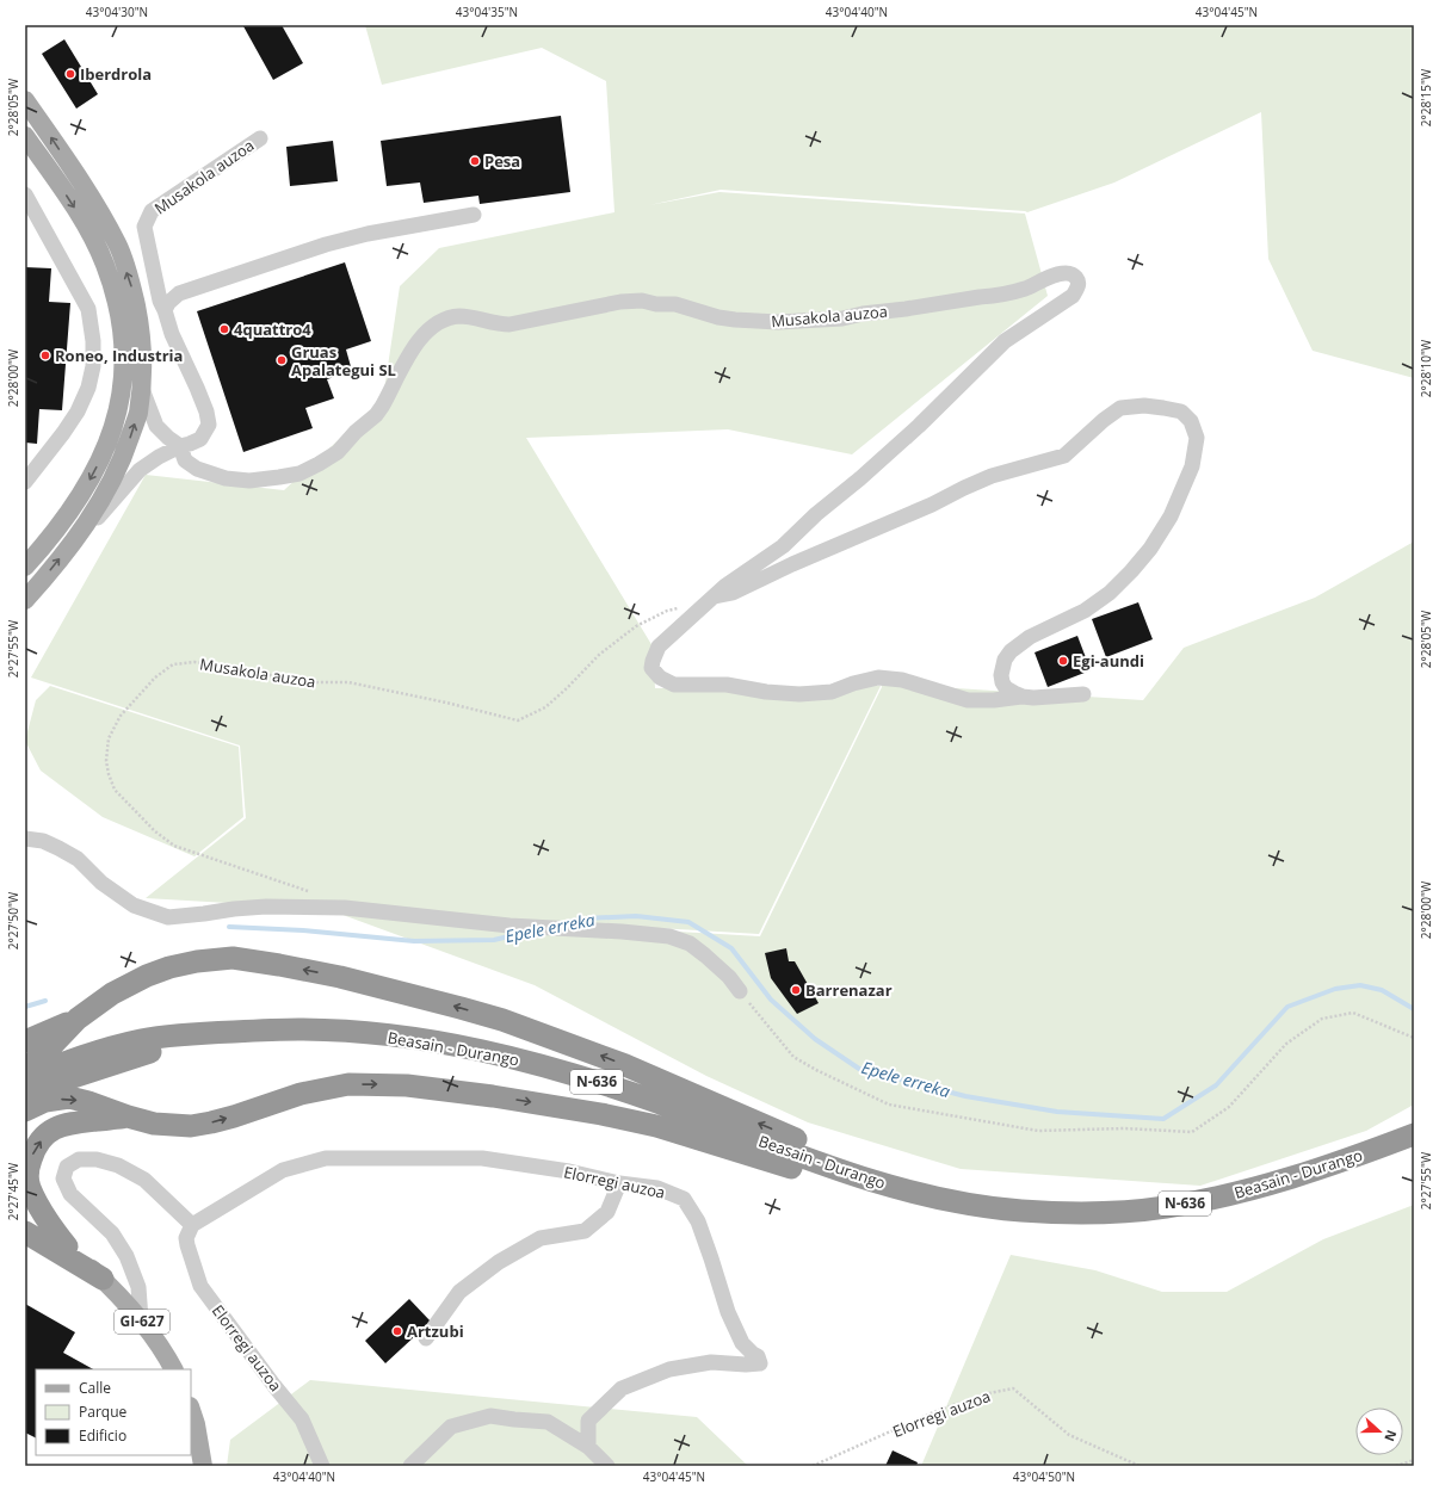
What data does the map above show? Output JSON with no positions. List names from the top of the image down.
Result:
{
  "streets": {
    "highway": ["Beasain - Durango", "N-636"],
    "main road": ["GI-627"],
    "street": ["Musakola auzoa", "Elorregi auzoa"]
  },
  "water": ["Epele erreka"],
  "places": [
    "Iberdrola",
    "Pesa",
    "4quattro4",
    "Roneo, Industria",
    "Gruas Apalategui SL",
    "Egi-aundi",
    "Barrenazar",
    "Artzubi"
  ],
  "legend": ["Calle", "Parque", "Edificio"],
  "north": "right",
  "coordinates": [
    "43°04'30\"N",
    "43°04'35\"N",
    "43°04'40\"N",
    "43°04'45\"N",
    "2°28'15\"W",
    "2°28'05\"W",
    "2°28'10\"W",
    "2°28'00\"W",
    "2°27'55\"W",
    "2°27'50\"W",
    "2°27'45\"W",
    "43°04'50\"N"
  ]
}
